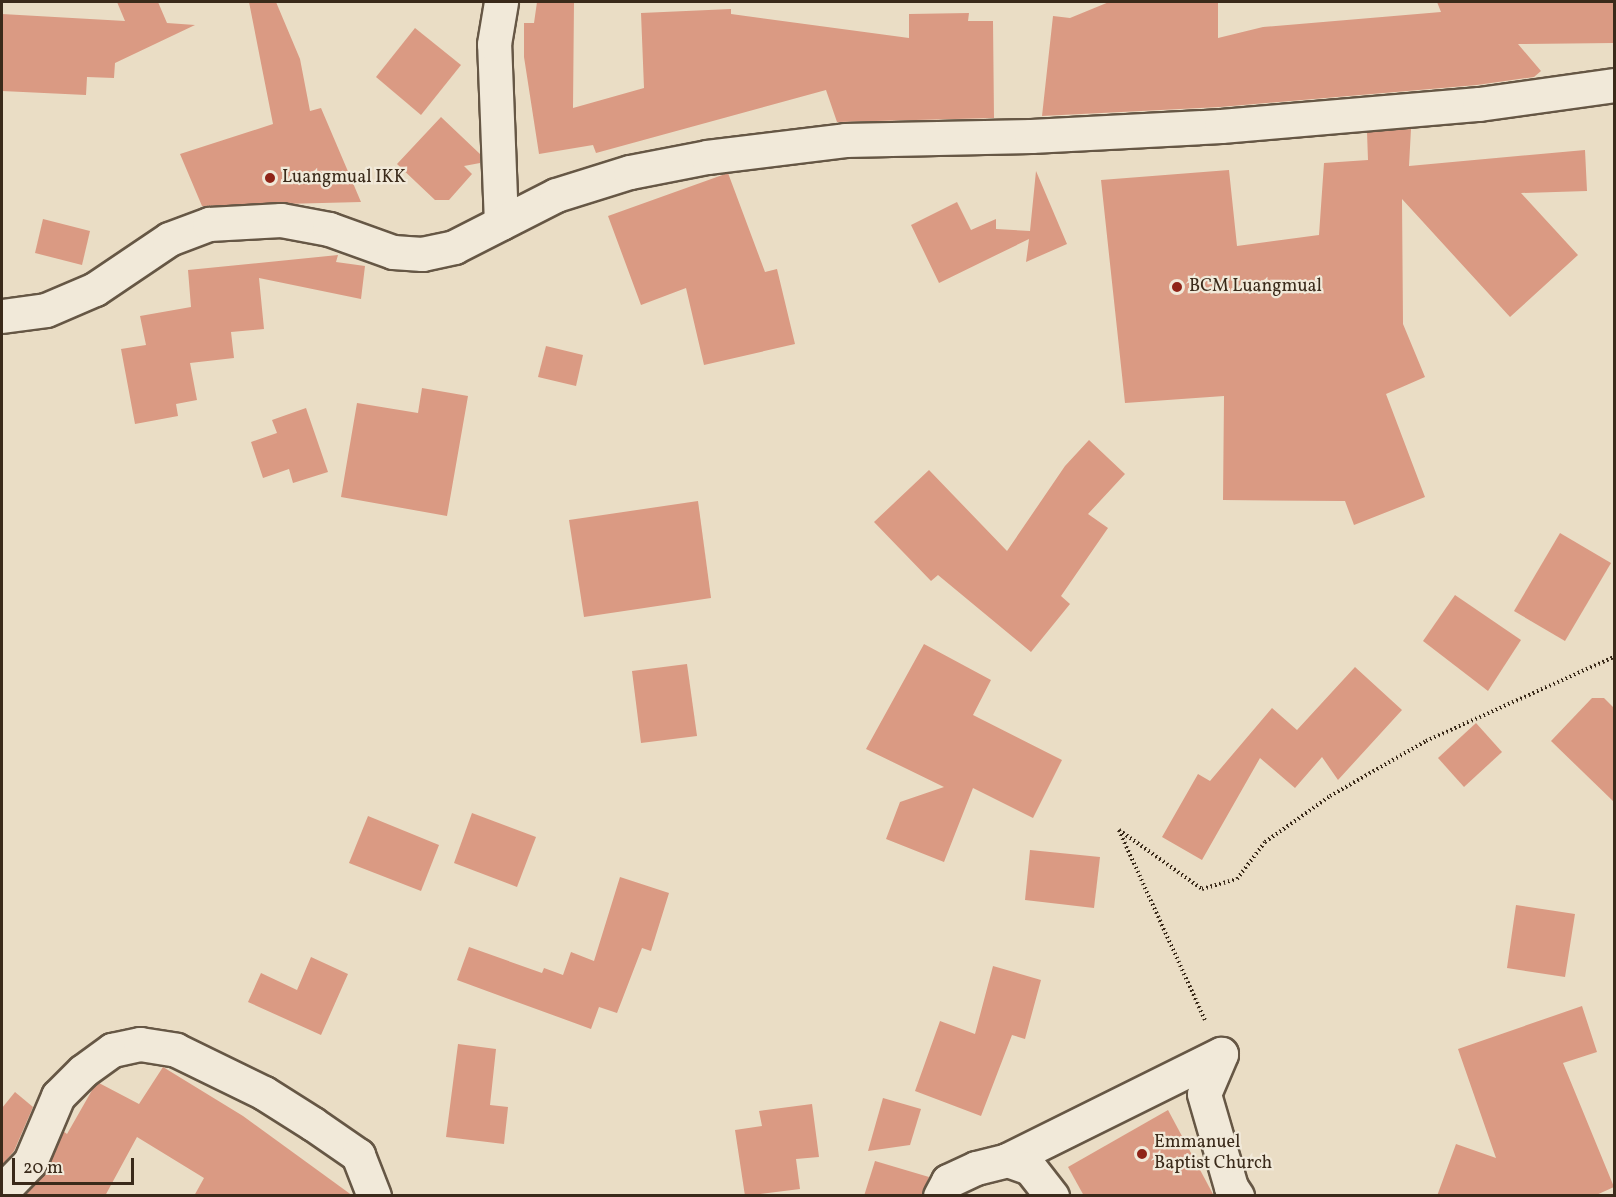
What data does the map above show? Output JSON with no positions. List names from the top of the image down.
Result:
{
  "places": ["Luangmual IKK", "BCM Luangmual", "Emmanuel Baptist Church"],
  "scale_bar": "20 m"
}
